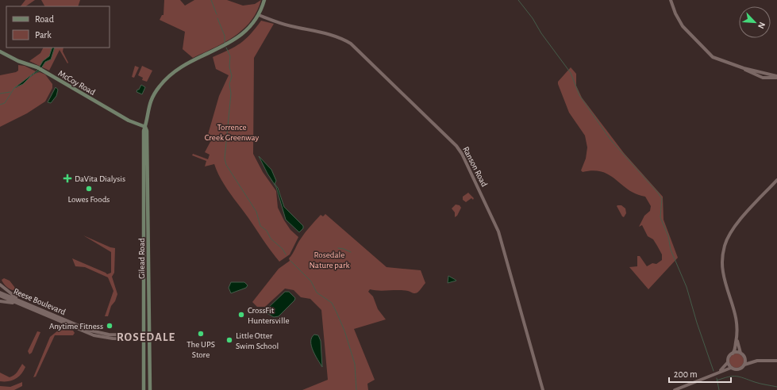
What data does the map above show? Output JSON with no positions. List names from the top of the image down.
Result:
{
  "streets": {
    "main road": ["McCoy Road", "Gilead Road"],
    "street": ["Ranson Road", "Reese Boulevard"]
  },
  "crossings": [
    ["McCoy Road", "Gilead Road"],
    ["Ranson Road", "Gilead Road"],
    ["Gilead Road", "Reese Boulevard"]
  ],
  "districts": ["ROSEDALE"],
  "parks": ["Torrence Creek Greenway", "Rosedale Nature park"],
  "places": {
    "health": ["DaVita Dialysis"],
    "other": [
      "Lowes Foods",
      "CrossFit Huntersville",
      "Anytime Fitness",
      "The UPS Store",
      "Little Otter Swim School"
    ]
  },
  "legend": ["Road", "Park"],
  "scale_bar": "200 m",
  "north": "bottom right"
}
